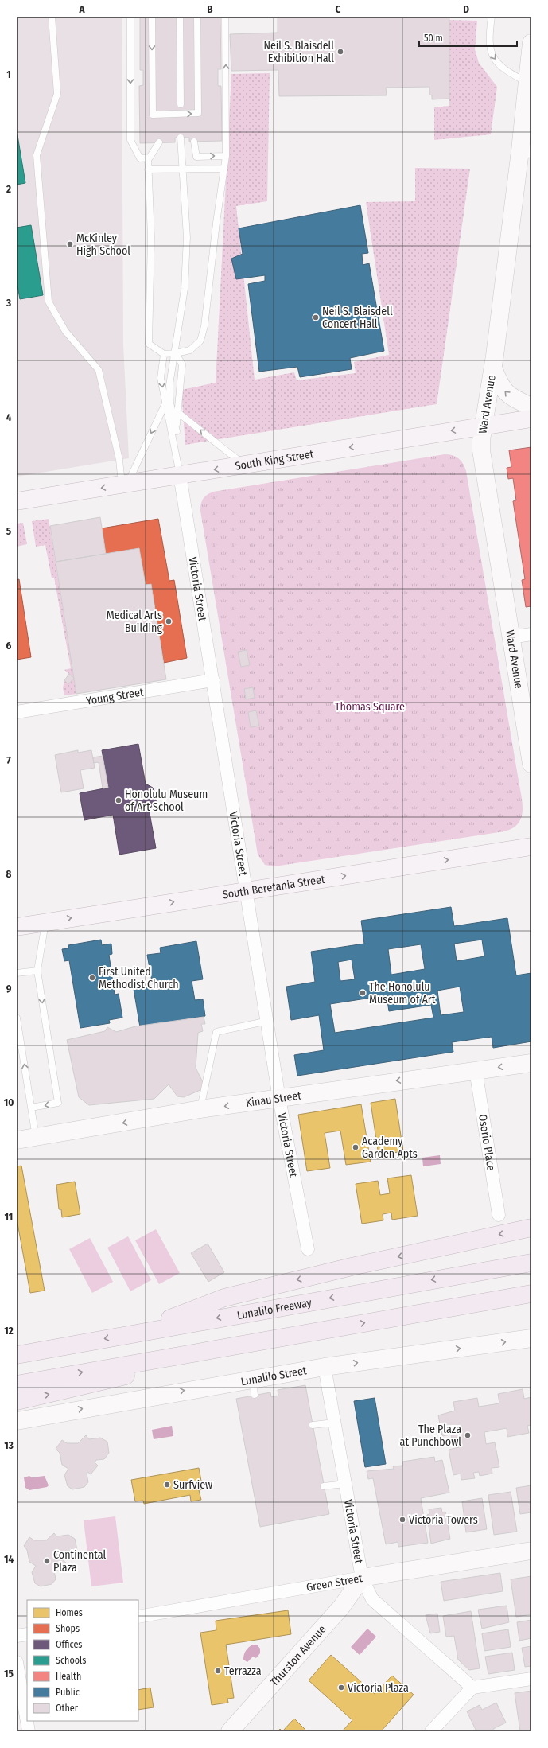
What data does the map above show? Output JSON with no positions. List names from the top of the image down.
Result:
{
  "streets": {
    "highway": ["Lunalilo Freeway"],
    "main road": [
      "Ward Avenue",
      "South King Street",
      "South Beretania Street",
      "Kinau Street",
      "Lunalilo Street",
      "Green Street",
      "Thurston Avenue"
    ],
    "street": ["Victoria Street", "Young Street", "Osorio Place"]
  },
  "crossings": [
    ["Ward Avenue", "South King Street"],
    ["South King Street", "Victoria Street"],
    ["Victoria Street", "Young Street"],
    ["Victoria Street", "South Beretania Street"],
    ["Victoria Street", "Kinau Street"],
    ["Victoria Street", "Lunalilo Street"],
    ["Victoria Street", "Green Street"],
    ["Victoria Street", "Thurston Avenue"],
    ["Kinau Street", "Osorio Place"],
    ["Green Street", "Thurston Avenue"]
  ],
  "one_way": [
    "South King Street",
    "South Beretania Street",
    "Kinau Street",
    "Lunalilo Street"
  ],
  "parks": ["Thomas Square"],
  "places": [
    "Neil S. Blaisdell Exhibition Hall",
    "McKinley High School",
    "Neil S. Blaisdell Concert Hall",
    "Medical Arts Building",
    "Honolulu Museum of Art School",
    "First United Methodist Church",
    "The Honolulu Museum of Art",
    "Academy Garden Apts",
    "The Plaza at Punchbowl",
    "Surfview",
    "Victoria Towers",
    "Continental Plaza",
    "Terrazza",
    "Victoria Plaza"
  ],
  "legend": [
    "Homes",
    "Shops",
    "Offices",
    "Schools",
    "Health",
    "Public",
    "Other"
  ],
  "scale_bar": "50 m",
  "grid": {
    "columns": [
      "A",
      "B",
      "C",
      "D"
    ],
    "rows": [
      "1",
      "2",
      "3",
      "4",
      "5",
      "6",
      "7",
      "8",
      "9",
      "10",
      "11",
      "12",
      "13",
      "14",
      "15"
    ]
  }
}
